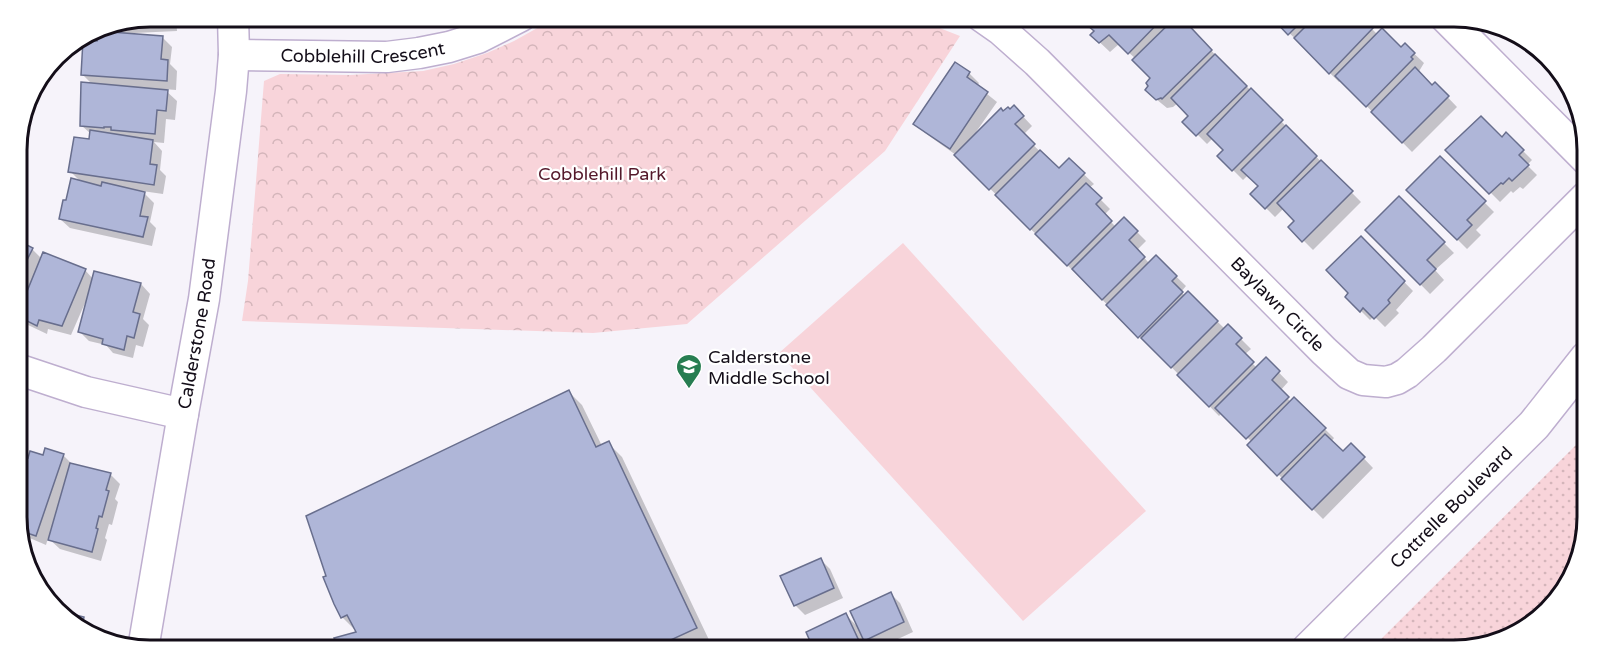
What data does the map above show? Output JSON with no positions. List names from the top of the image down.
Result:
{
  "streets": {
    "main road": ["Cottrelle Boulevard"],
    "street": ["Cobblehill Crescent", "Baylawn Circle", "Calderstone Road"]
  },
  "crossings": [
    ["Cobblehill Crescent", "Calderstone Road"]
  ],
  "parks": ["Cobblehill Park"],
  "places": {
    "school or university": ["Calderstone Middle School"]
  }
}
